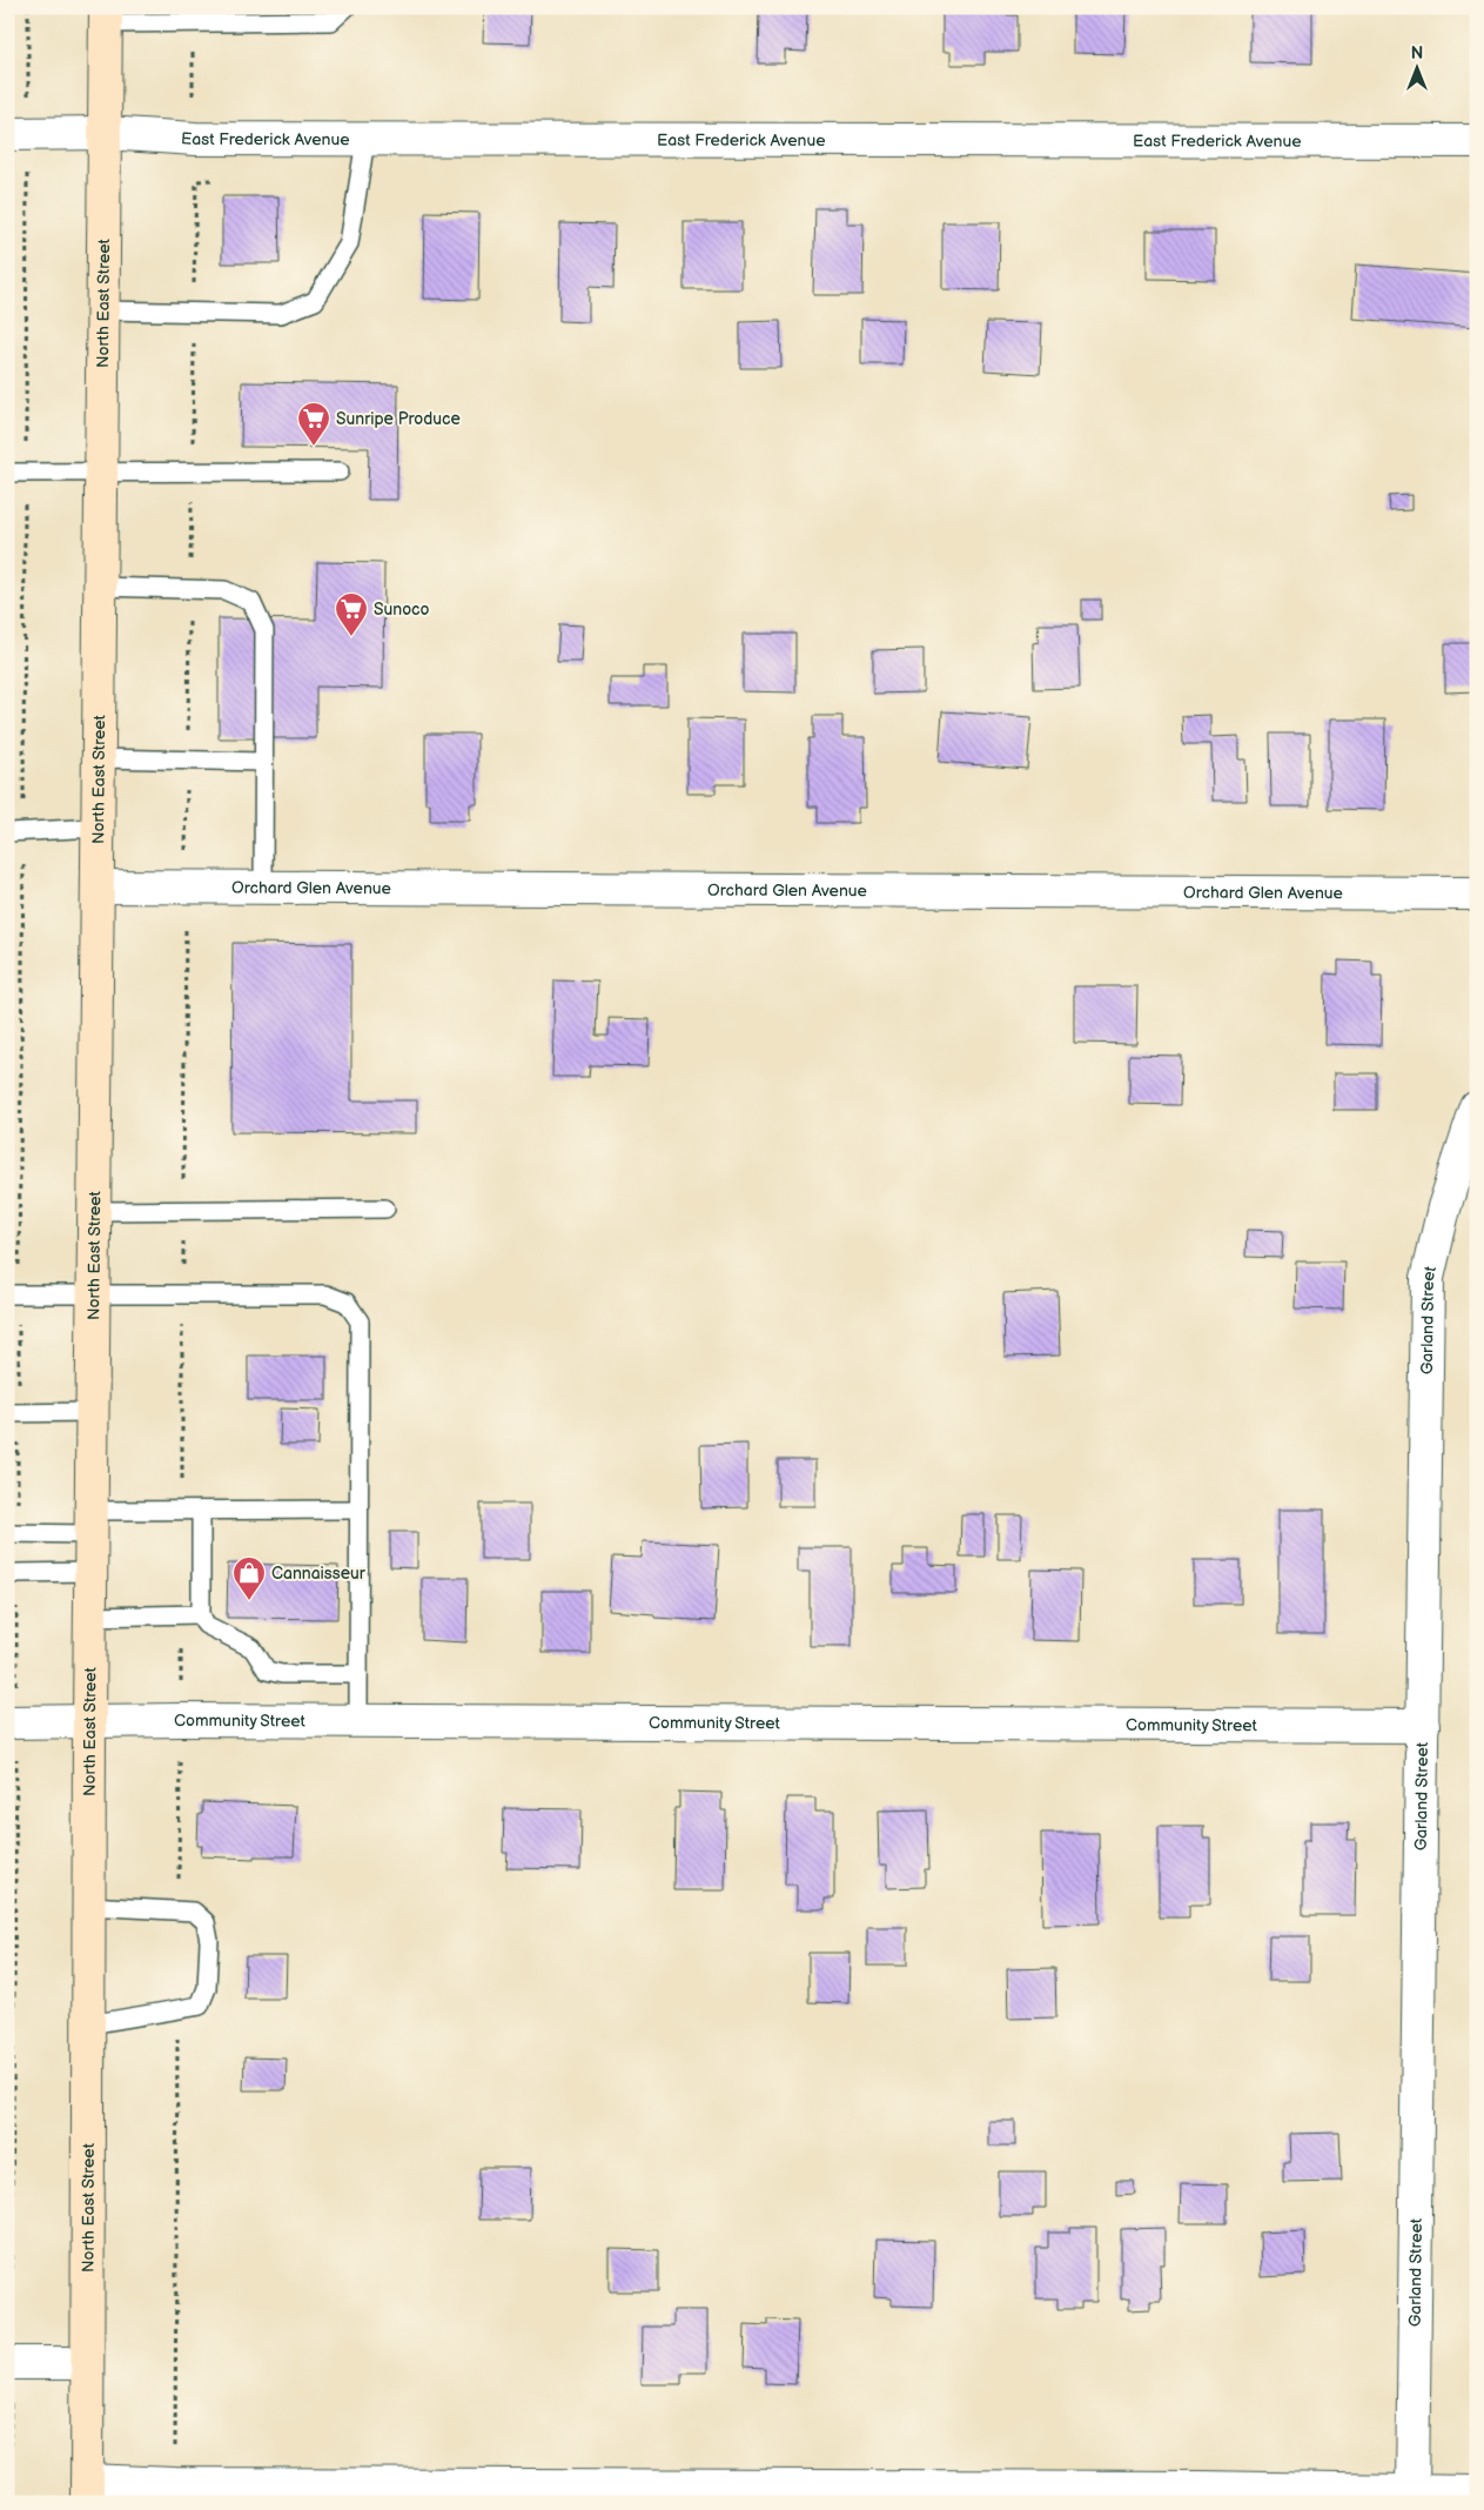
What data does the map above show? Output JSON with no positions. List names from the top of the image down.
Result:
{
  "streets": {
    "main road": ["North East Street"],
    "street": [
      "East Frederick Avenue",
      "Orchard Glen Avenue",
      "Garland Street",
      "Community Street"
    ]
  },
  "crossings": [
    ["East Frederick Avenue", "North East Street"],
    ["North East Street", "Orchard Glen Avenue"],
    ["North East Street", "Community Street"],
    ["Garland Street", "Community Street"]
  ],
  "places": {
    "supermarket": ["Sunripe Produce", "Sunoco"],
    "shop": ["Cannaisseur"]
  },
  "north": "top"
}
